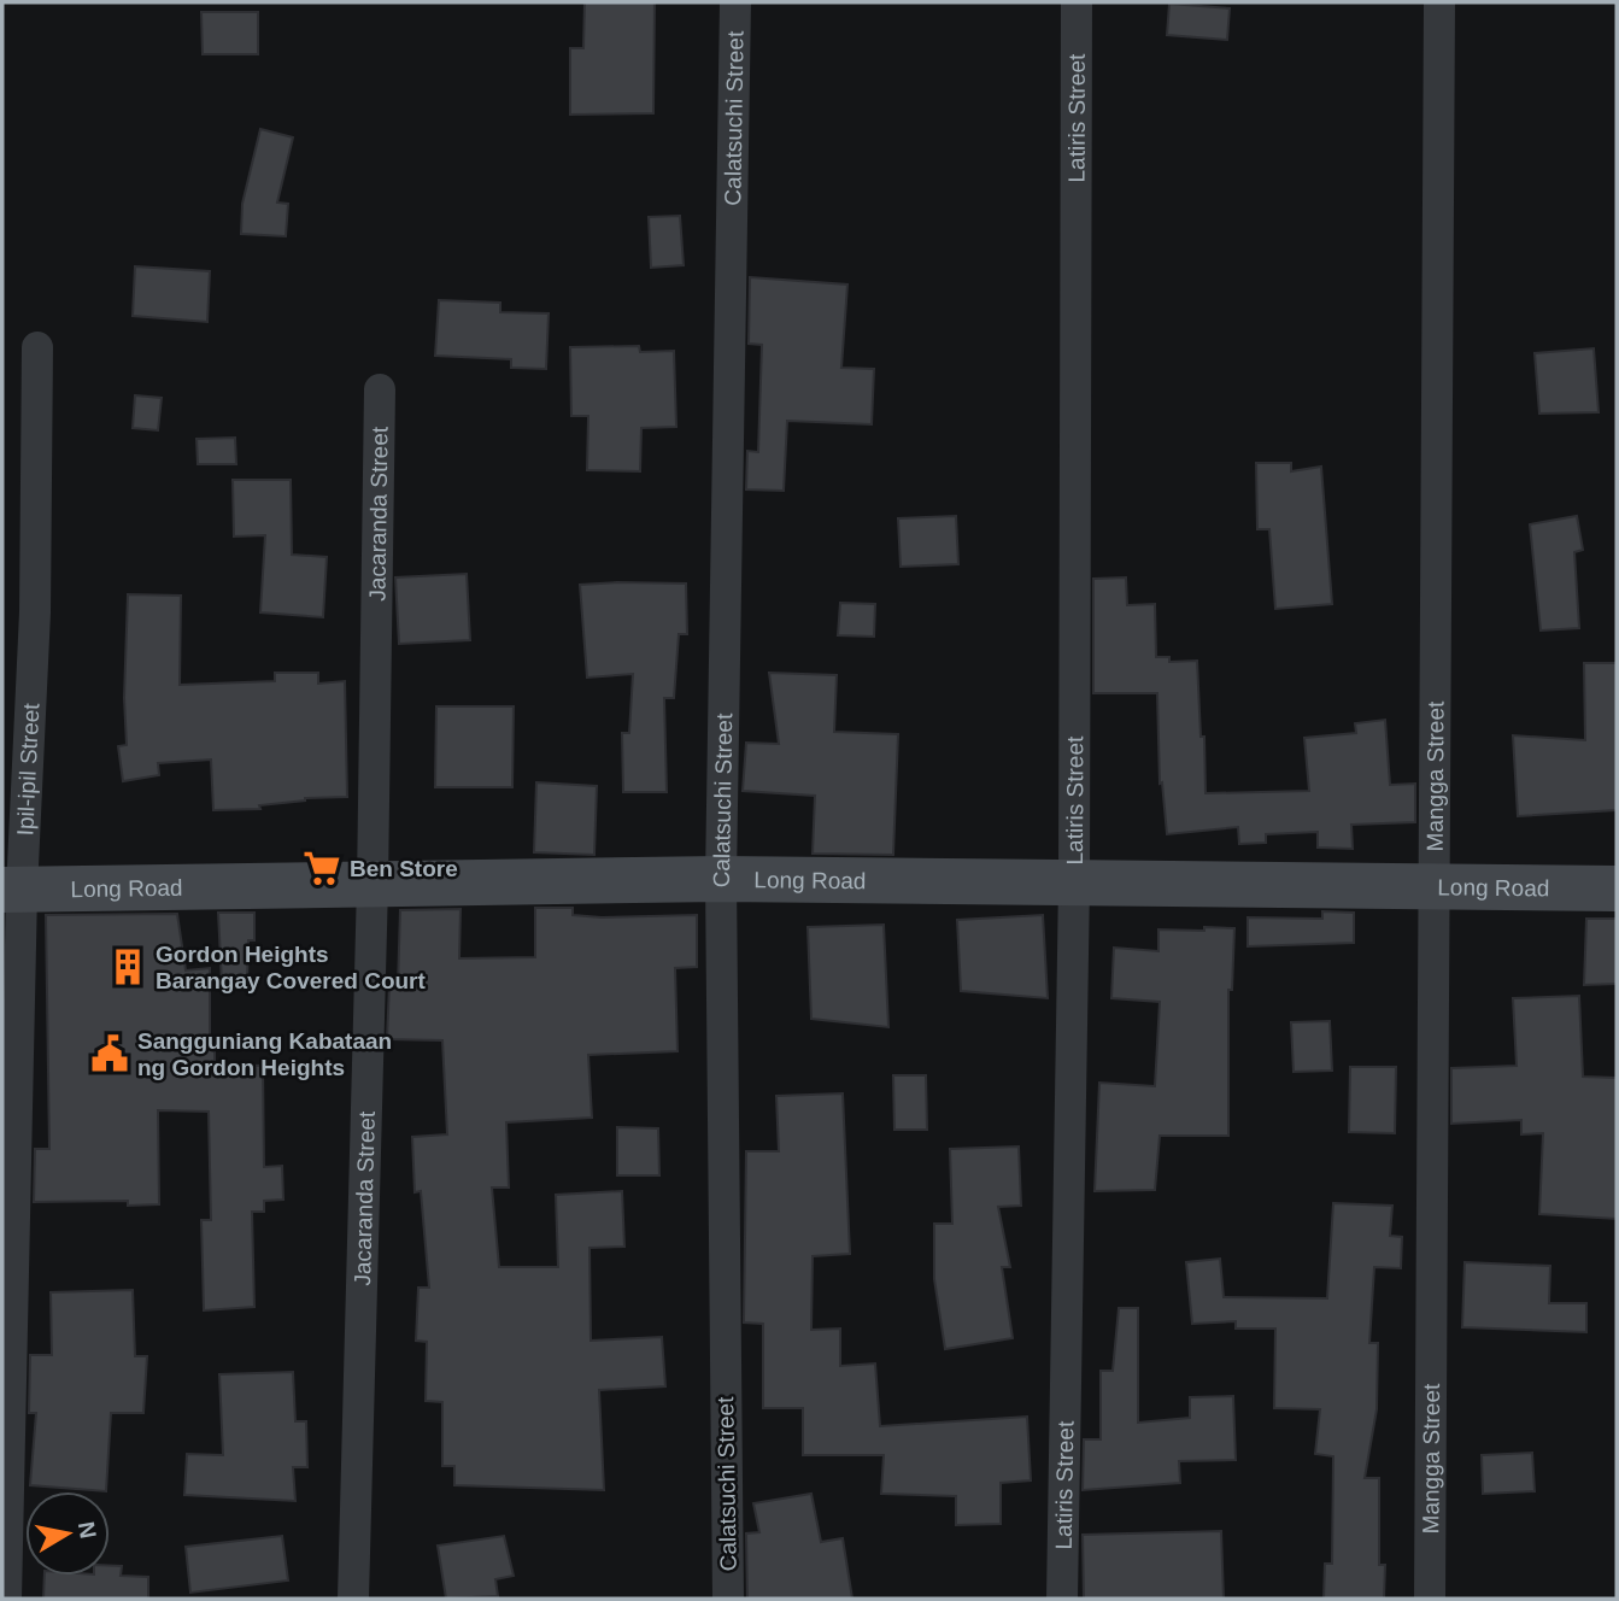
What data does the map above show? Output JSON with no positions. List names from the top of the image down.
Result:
{
  "streets": {
    "street": [
      "Calatsuchi Street",
      "Latiris Street",
      "Jacaranda Street",
      "Ipil-ipil Street",
      "Mangga Street",
      "Long Road"
    ]
  },
  "crossings": [
    ["Calatsuchi Street", "Long Road"],
    ["Latiris Street", "Long Road"],
    ["Jacaranda Street", "Long Road"],
    ["Ipil-ipil Street", "Long Road"],
    ["Mangga Street", "Long Road"]
  ],
  "places": {
    "supermarket": ["Ben Store"],
    "building": ["Gordon Heights Barangay Covered Court"],
    "public building": ["Sangguniang Kabataan ng Gordon Heights"]
  },
  "north": "right"
}
